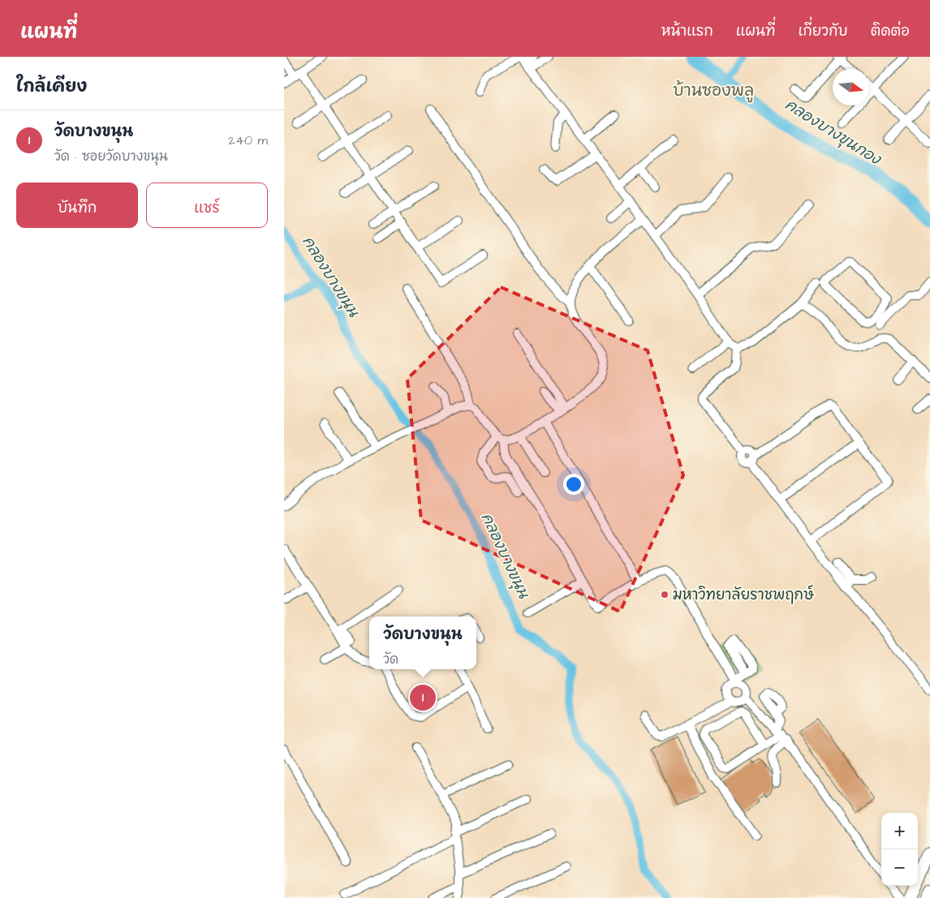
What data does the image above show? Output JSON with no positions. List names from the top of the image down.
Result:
{
  "districts": ["บ้านซองพลู"],
  "water": ["คลองบางขุนกอง", "คลองบางขนุน"],
  "places": ["มหาวิทยาลัยราชพฤกษ์"],
  "north": "right",
  "page": {
    "header": "แผนที่",
    "nav": [
      "หน้าแรก",
      "แผนที่",
      "เกี่ยวกับ",
      "ติดต่อ"
    ],
    "heading": "ใกล้เคียง",
    "list": [
      {
        "mark": "1",
        "name": "วัดบางขนุน",
        "note": "วัด · ซอยวัดบางขนุน",
        "value": "240 m"
      }
    ],
    "buttons": ["บันทึก", "แชร์"],
    "popup": ["วัดบางขนุน", "วัด"],
    "pins": "1",
    "map_buttons": ["+", "−"]
  }
}
